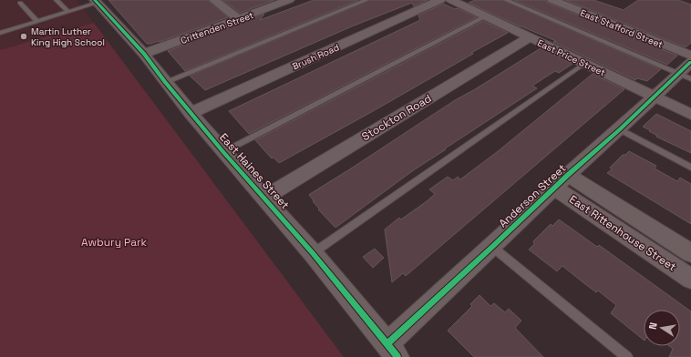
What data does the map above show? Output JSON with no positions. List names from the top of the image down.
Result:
{
  "streets": {
    "street": [
      "Crittenden Street",
      "East Stafford Street",
      "Brush Road",
      "East Price Street",
      "Stockton Road",
      "East Haines Street",
      "Anderson Street",
      "East Rittenhouse Street"
    ]
  },
  "crossings": [
    ["Crittenden Street", "East Haines Street"],
    ["Brush Road", "East Haines Street"],
    ["East Price Street", "Stockton Road"],
    ["East Price Street", "Anderson Street"],
    ["Stockton Road", "East Haines Street"],
    ["East Haines Street", "Anderson Street"],
    ["Anderson Street", "East Rittenhouse Street"]
  ],
  "parks": ["Awbury Park"],
  "places": ["Martin Luther King High School"],
  "north": "left"
}
